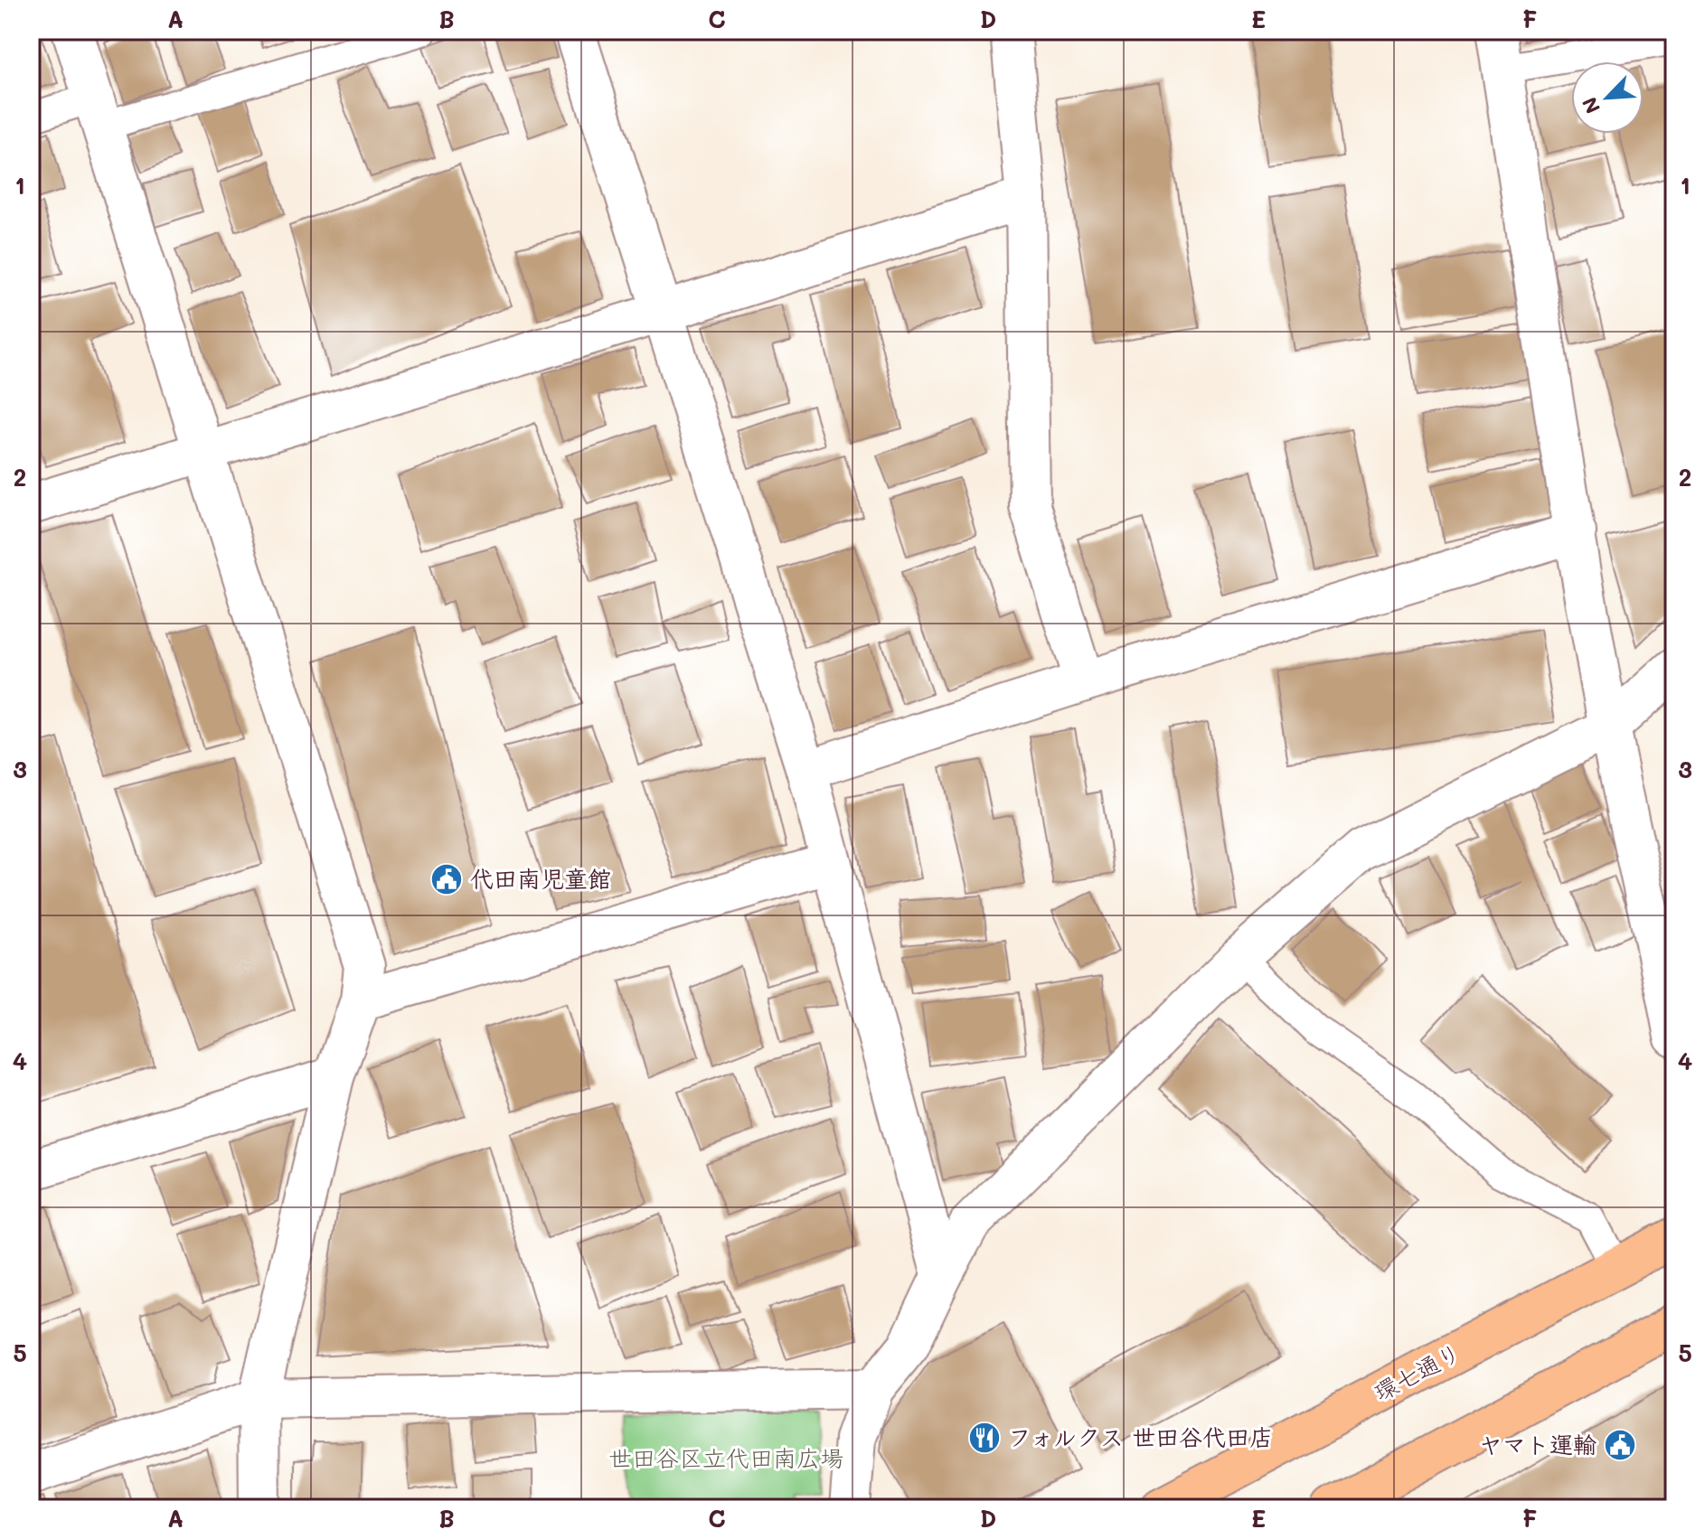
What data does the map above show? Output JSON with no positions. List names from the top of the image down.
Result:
{
  "streets": {
    "main road": ["環七通り"]
  },
  "parks": ["世田谷区立代田南広場"],
  "places": {
    "public building": ["代田南児童館", "ヤマト運輸"],
    "restaurant": ["フォルクス 世田谷代田店"]
  },
  "north": "bottom left",
  "grid": {
    "columns": [
      "A",
      "B",
      "C",
      "D",
      "E",
      "F"
    ],
    "rows": [
      "1",
      "2",
      "3",
      "4",
      "5"
    ]
  }
}
